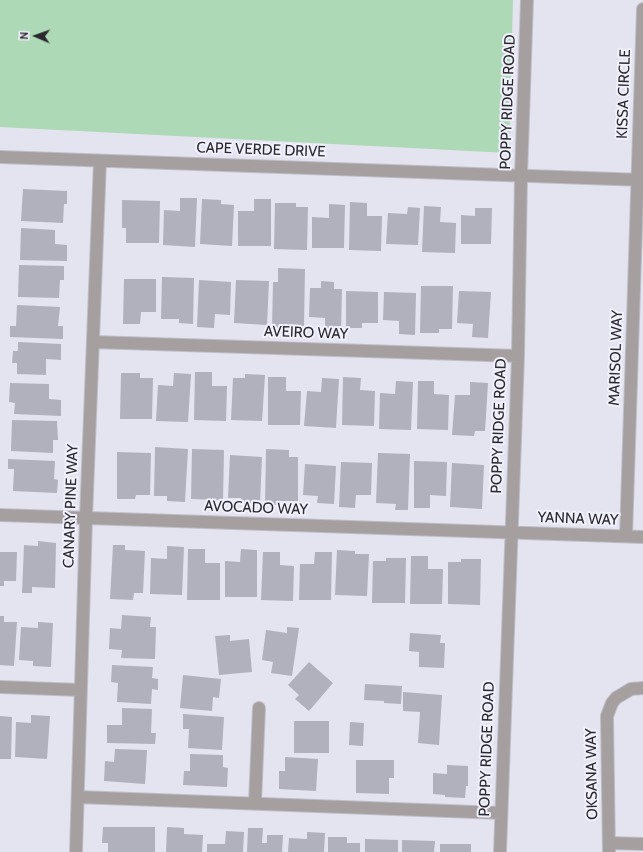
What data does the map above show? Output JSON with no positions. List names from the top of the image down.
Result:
{
  "streets": {
    "street": [
      "KISSA CIRCLE",
      "POPPY RIDGE ROAD",
      "CAPE VERDE DRIVE",
      "AVEIRO WAY",
      "MARISOL WAY",
      "CANARY PINE WAY",
      "AVOCADO WAY",
      "YANNA WAY",
      "OKSANA WAY"
    ]
  },
  "crossings": [
    ["KISSA CIRCLE", "CAPE VERDE DRIVE"],
    ["KISSA CIRCLE", "MARISOL WAY"],
    ["POPPY RIDGE ROAD", "CAPE VERDE DRIVE"],
    ["POPPY RIDGE ROAD", "AVEIRO WAY"],
    ["POPPY RIDGE ROAD", "AVOCADO WAY"],
    ["POPPY RIDGE ROAD", "YANNA WAY"],
    ["CAPE VERDE DRIVE", "MARISOL WAY"],
    ["CAPE VERDE DRIVE", "CANARY PINE WAY"],
    ["AVEIRO WAY", "CANARY PINE WAY"],
    ["MARISOL WAY", "YANNA WAY"],
    ["CANARY PINE WAY", "AVOCADO WAY"],
    ["AVOCADO WAY", "YANNA WAY"]
  ],
  "north": "left"
}
